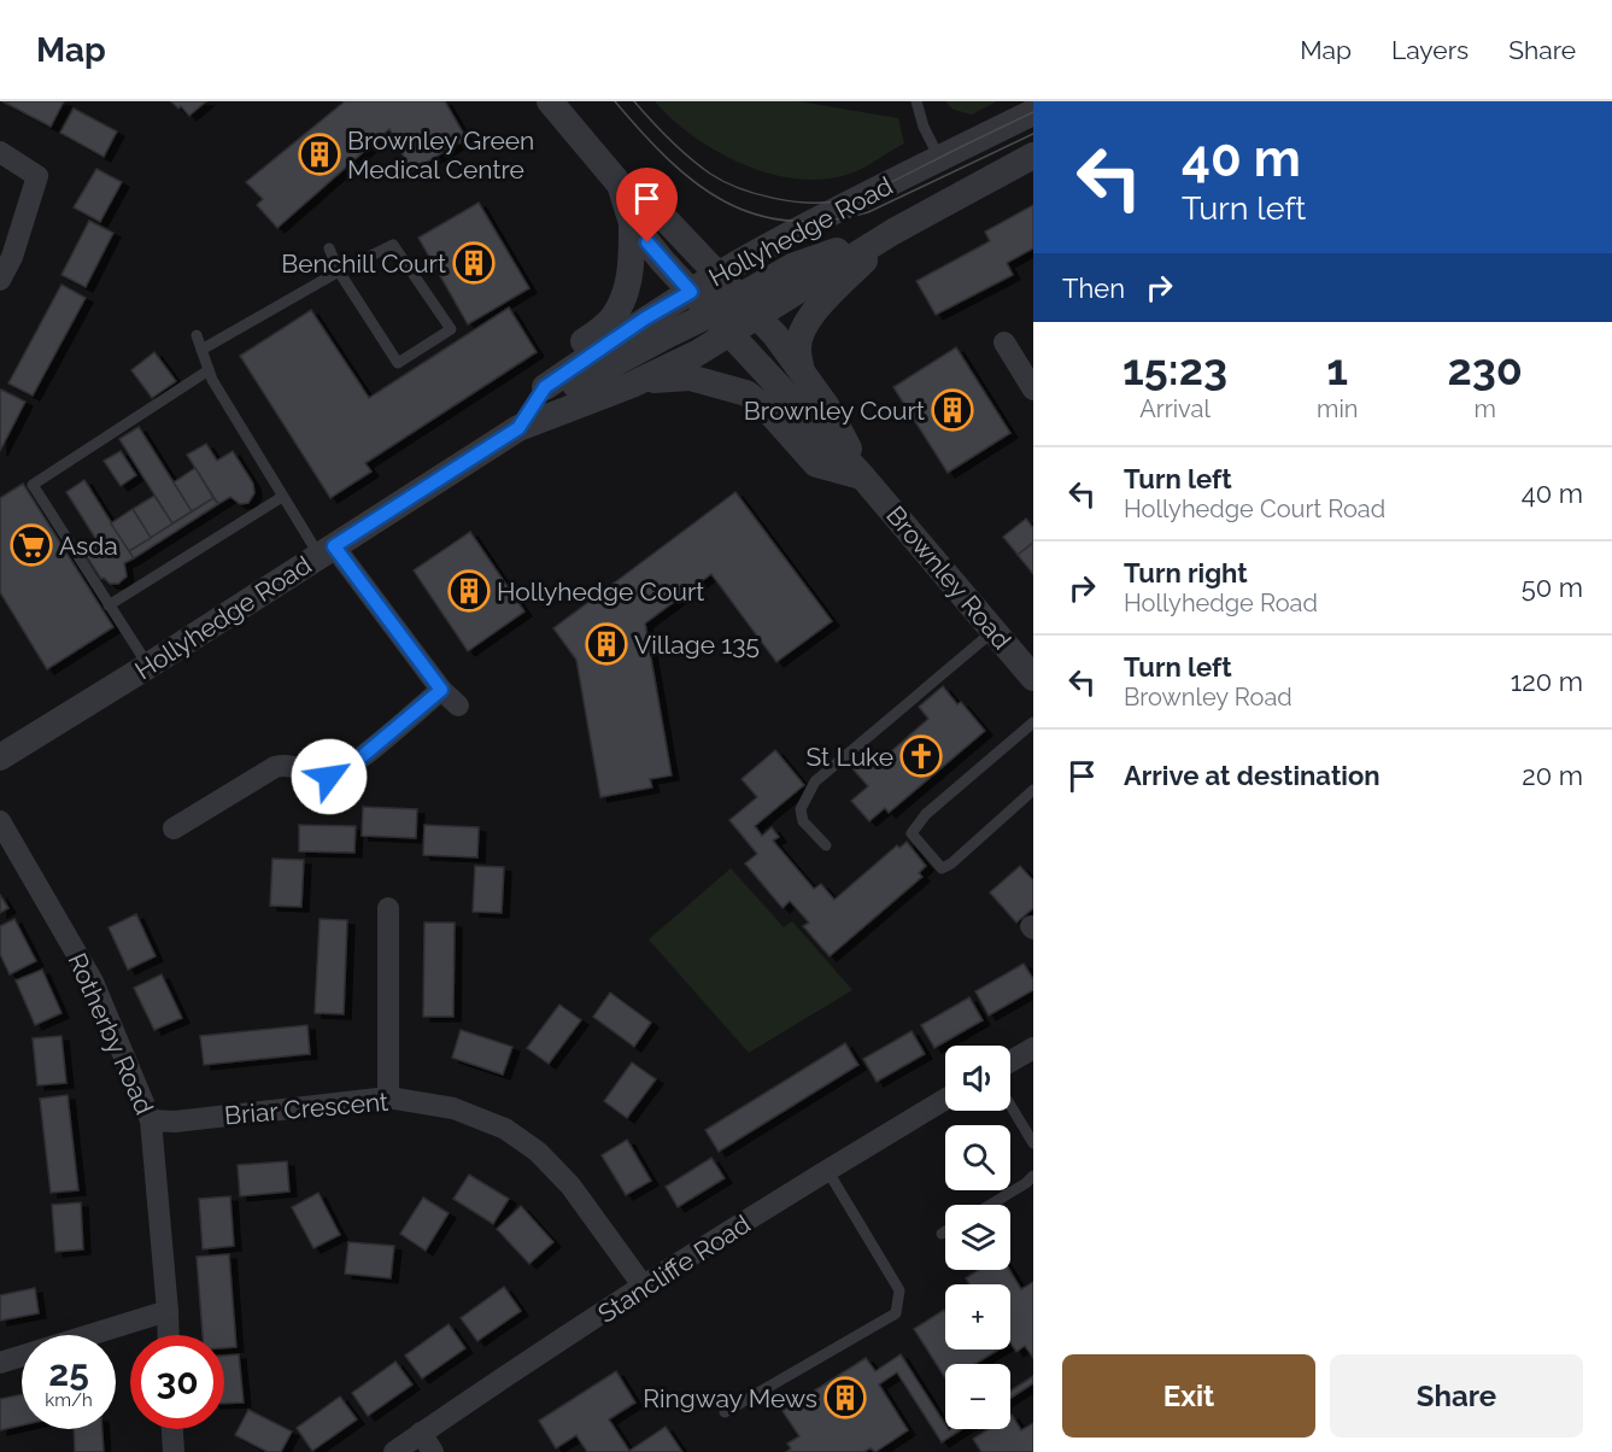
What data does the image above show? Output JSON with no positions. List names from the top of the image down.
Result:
{
  "streets": {
    "street": [
      "Hollyhedge Road",
      "Brownley Road",
      "Rotherby Road",
      "Briar Crescent",
      "Stancliffe Road"
    ]
  },
  "crossings": [
    ["Hollyhedge Road", "Brownley Road"],
    ["Rotherby Road", "Briar Crescent"],
    ["Briar Crescent", "Stancliffe Road"]
  ],
  "places": {
    "building": [
      "Brownley Green Medical Centre",
      "Benchill Court",
      "Brownley Court",
      "Hollyhedge Court",
      "Village 135",
      "Ringway Mews"
    ],
    "supermarket": ["Asda"],
    "church": ["St Luke"]
  },
  "page": {
    "header": "Map",
    "nav": ["Map", "Layers", "Share"],
    "turn": ["40 m", "Turn left"],
    "then": "Then",
    "eta": [
      "15:23",
      "Arrival",
      "1",
      "min",
      "230",
      "m"
    ],
    "list": [
      {
        "name": "Turn left",
        "note": "Hollyhedge Court Road",
        "value": "40 m"
      },
      {
        "name": "Turn right",
        "note": "Hollyhedge Road",
        "value": "50 m"
      },
      {
        "name": "Turn left",
        "note": "Brownley Road",
        "value": "120 m"
      },
      {
        "name": "Arrive at destination",
        "value": "20 m"
      }
    ],
    "map_buttons": ["+", "−"],
    "speed": "25 km/h",
    "limit": "30",
    "buttons": ["Exit", "Share"]
  }
}
